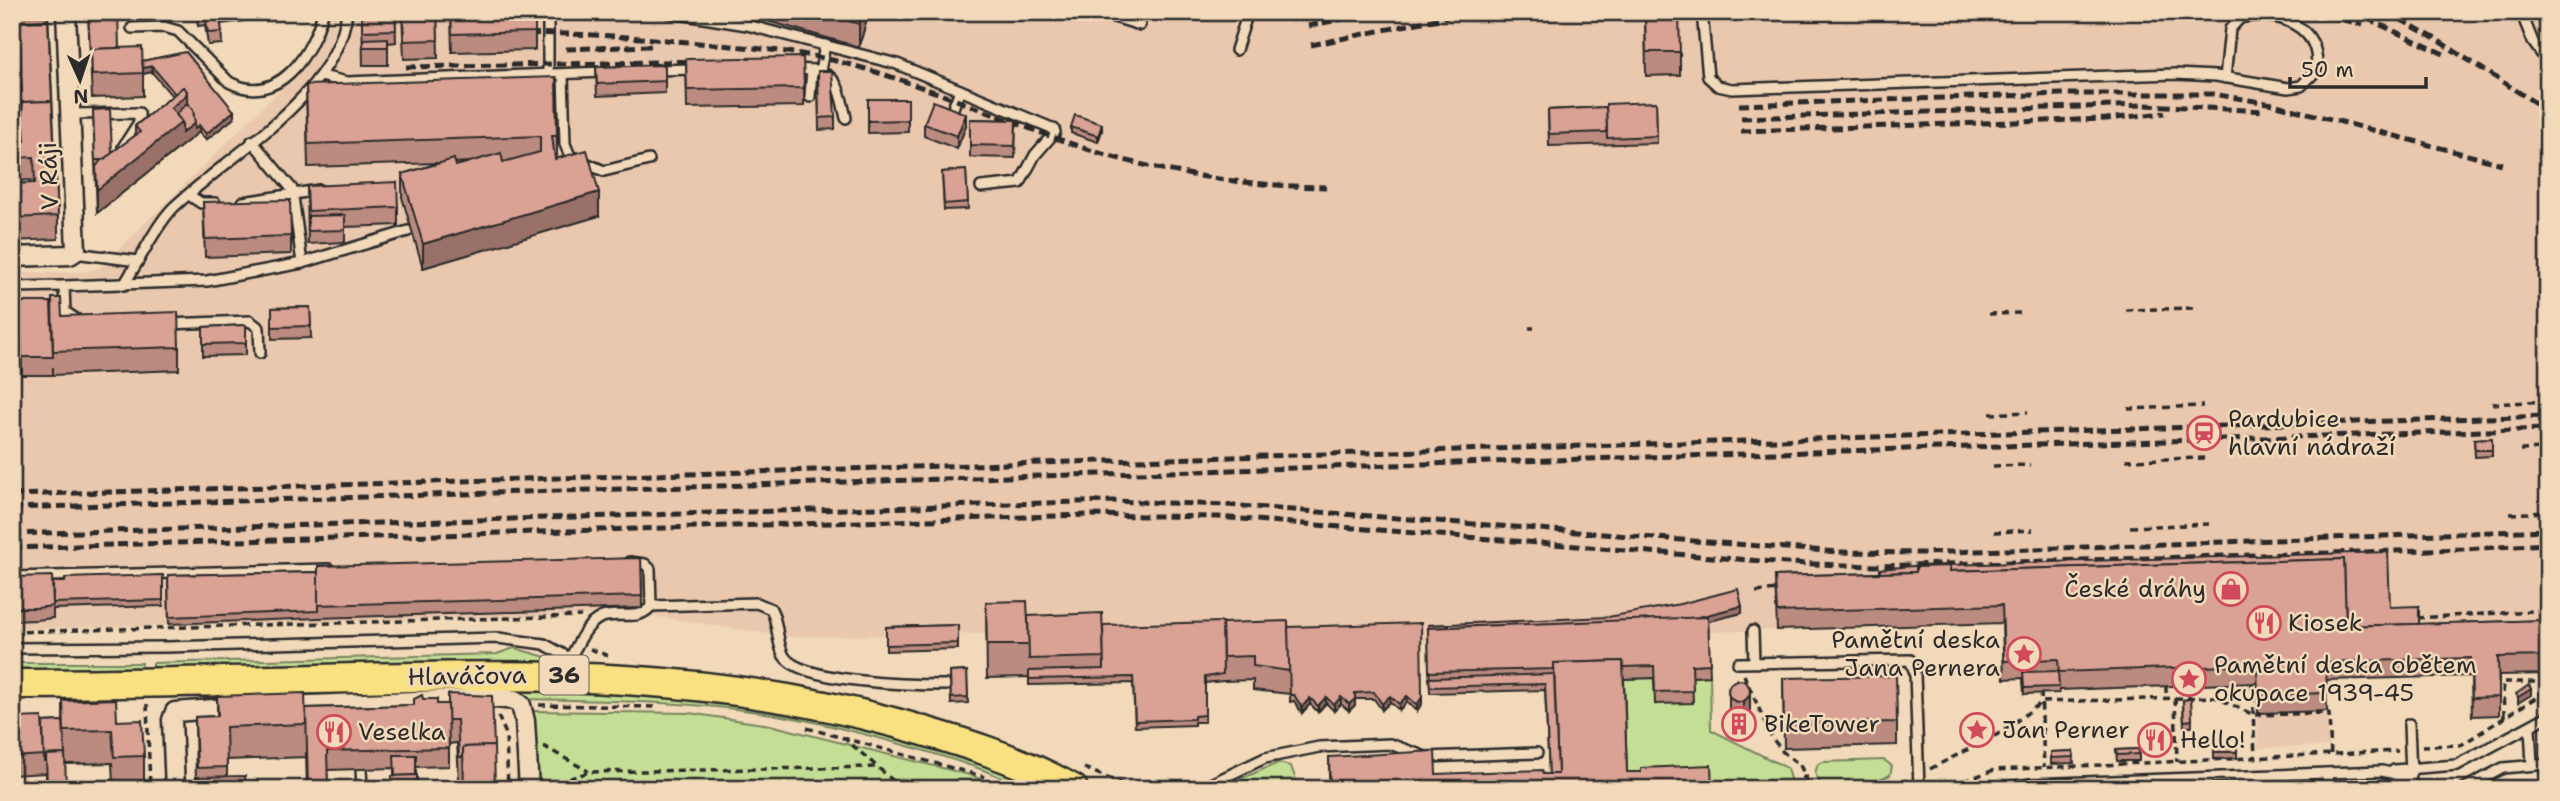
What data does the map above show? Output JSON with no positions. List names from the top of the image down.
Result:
{
  "streets": {
    "main road": ["36", "Hlaváčova"],
    "street": ["V Ráji"]
  },
  "places": {
    "station": ["Pardubice hlavní nádraží"],
    "shop": ["České dráhy"],
    "restaurant": ["Kiosek", "Veselka", "Hello!"],
    "place": ["Pamětní deska Jana Pernera", "Pamětní deska obětem okupace 1939-45", "Jan Perner"],
    "building": ["BikeTower"]
  },
  "scale_bar": "50 m",
  "north": "bottom"
}
